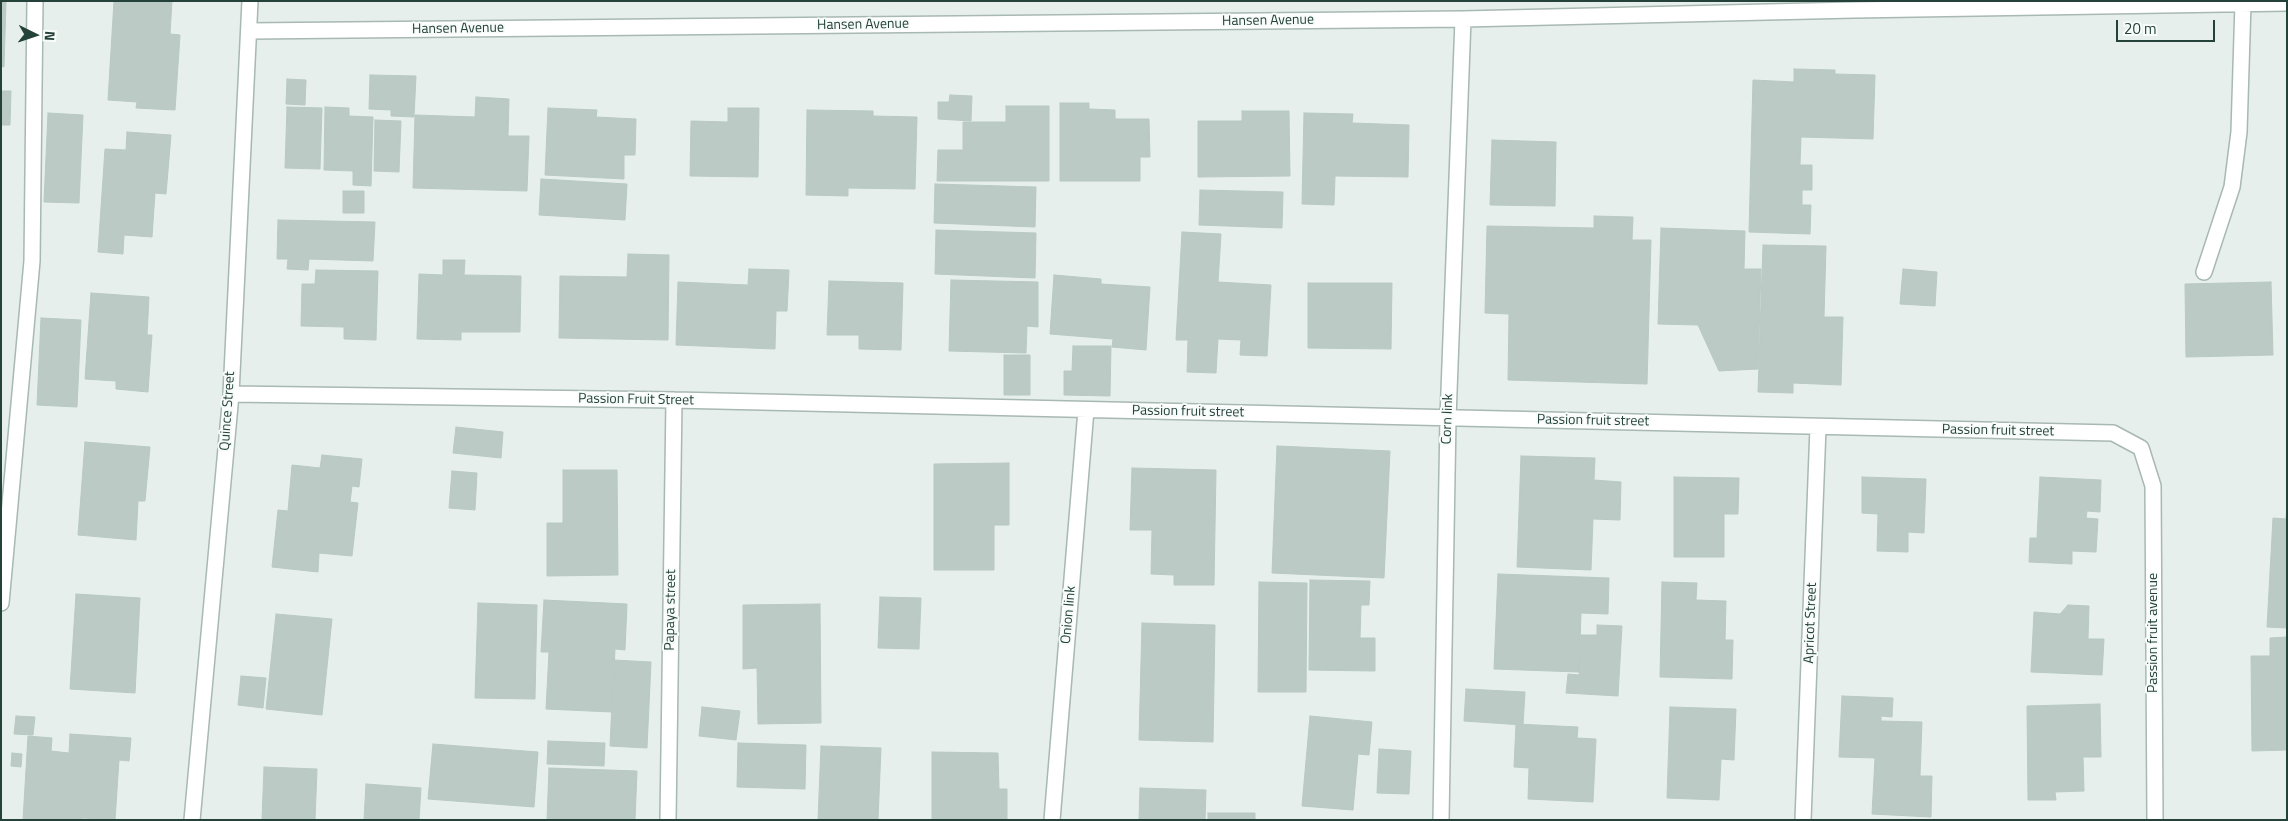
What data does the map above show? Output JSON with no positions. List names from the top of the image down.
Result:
{
  "streets": {
    "street": [
      "Hansen Avenue",
      "Passion Fruit Street",
      "Quince Street",
      "Passion fruit street",
      "Corn link",
      "Papaya street",
      "Onion link",
      "Apricot Street",
      "Passion fruit avenue"
    ]
  },
  "crossings": [
    ["Hansen Avenue", "Quince Street"],
    ["Hansen Avenue", "Corn link"],
    ["Passion Fruit Street", "Quince Street"],
    ["Passion Fruit Street", "Passion fruit street"],
    ["Passion Fruit Street", "Papaya street"],
    ["Passion fruit street", "Corn link"],
    ["Passion fruit street", "Onion link"],
    ["Passion fruit street", "Apricot Street"],
    ["Passion fruit street", "Passion fruit avenue"]
  ],
  "scale_bar": "20 m",
  "north": "right"
}
